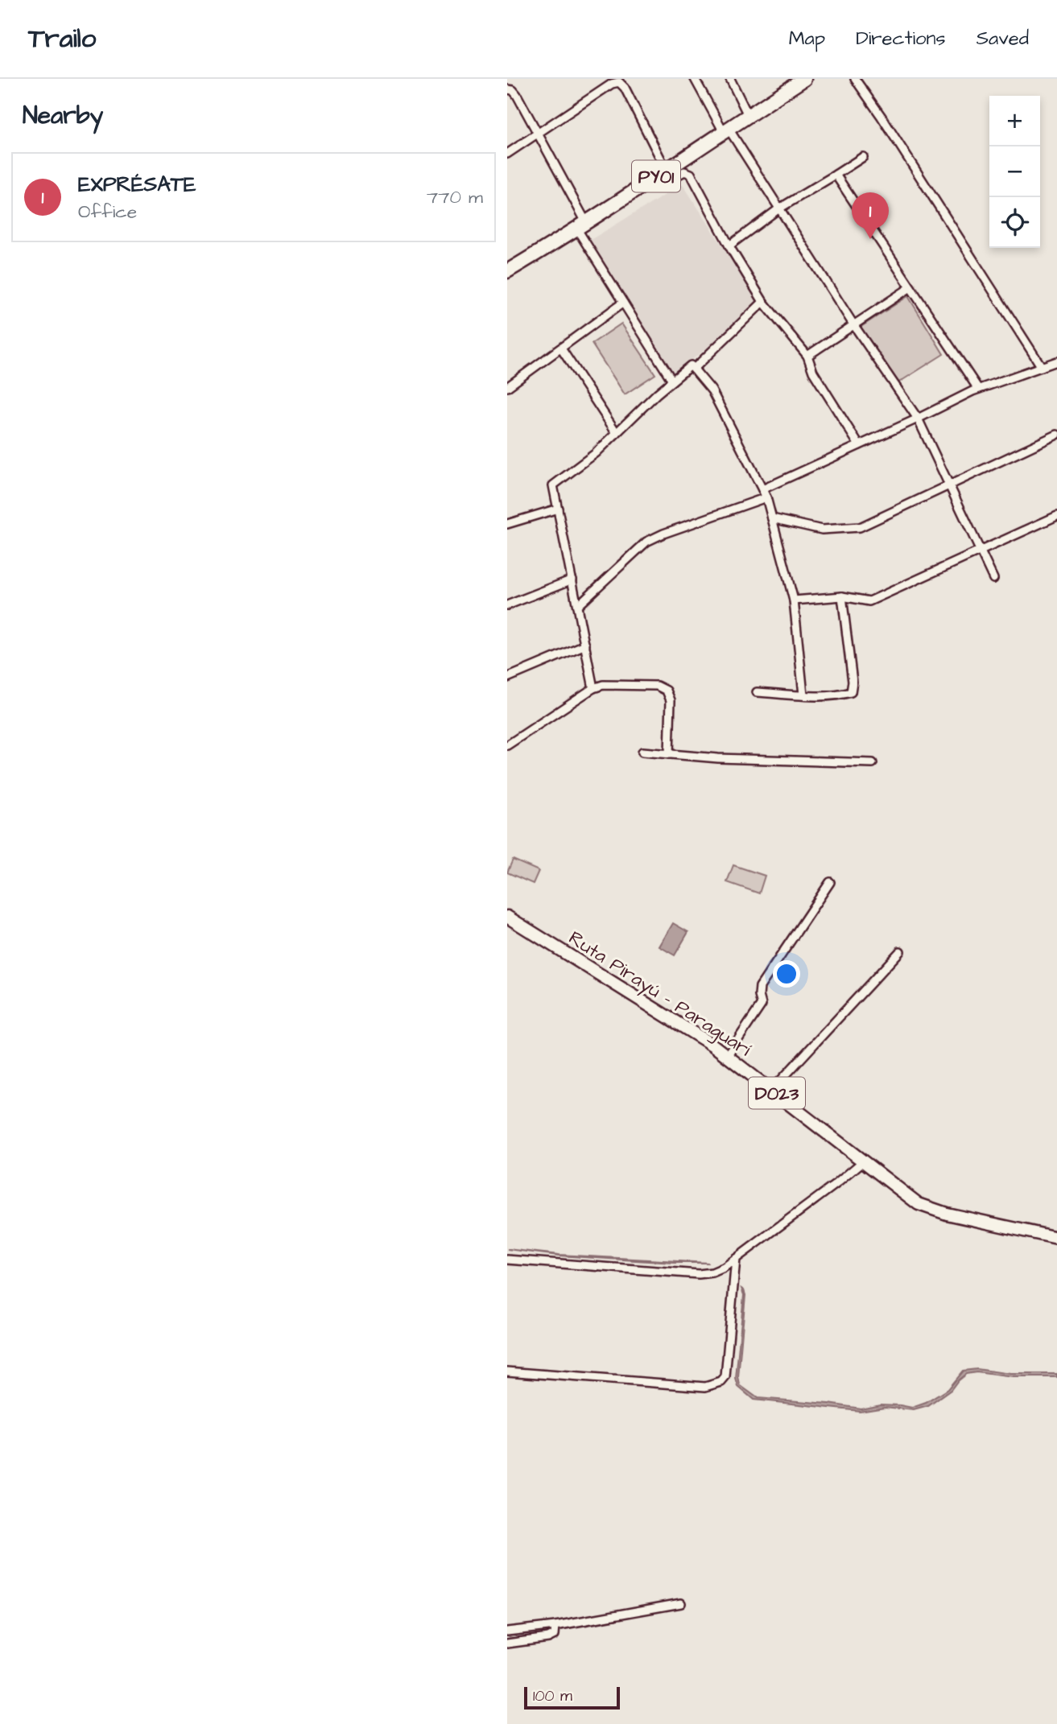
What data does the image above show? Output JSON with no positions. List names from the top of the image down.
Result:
{
  "streets": {
    "highway": ["PY01"],
    "main road": ["Ruta Pirayú - Paraguarí", "D023"]
  },
  "scale_bar": "100 m",
  "page": {
    "header": "Trailo",
    "nav": ["Map", "Directions", "Saved"],
    "heading": "Nearby",
    "map_buttons": ["+", "−"],
    "list": [
      {
        "mark": "1",
        "name": "EXPRÉSATE",
        "note": "Office",
        "value": "770 m"
      }
    ],
    "pins": "1",
    "scale": "100 m"
  }
}
